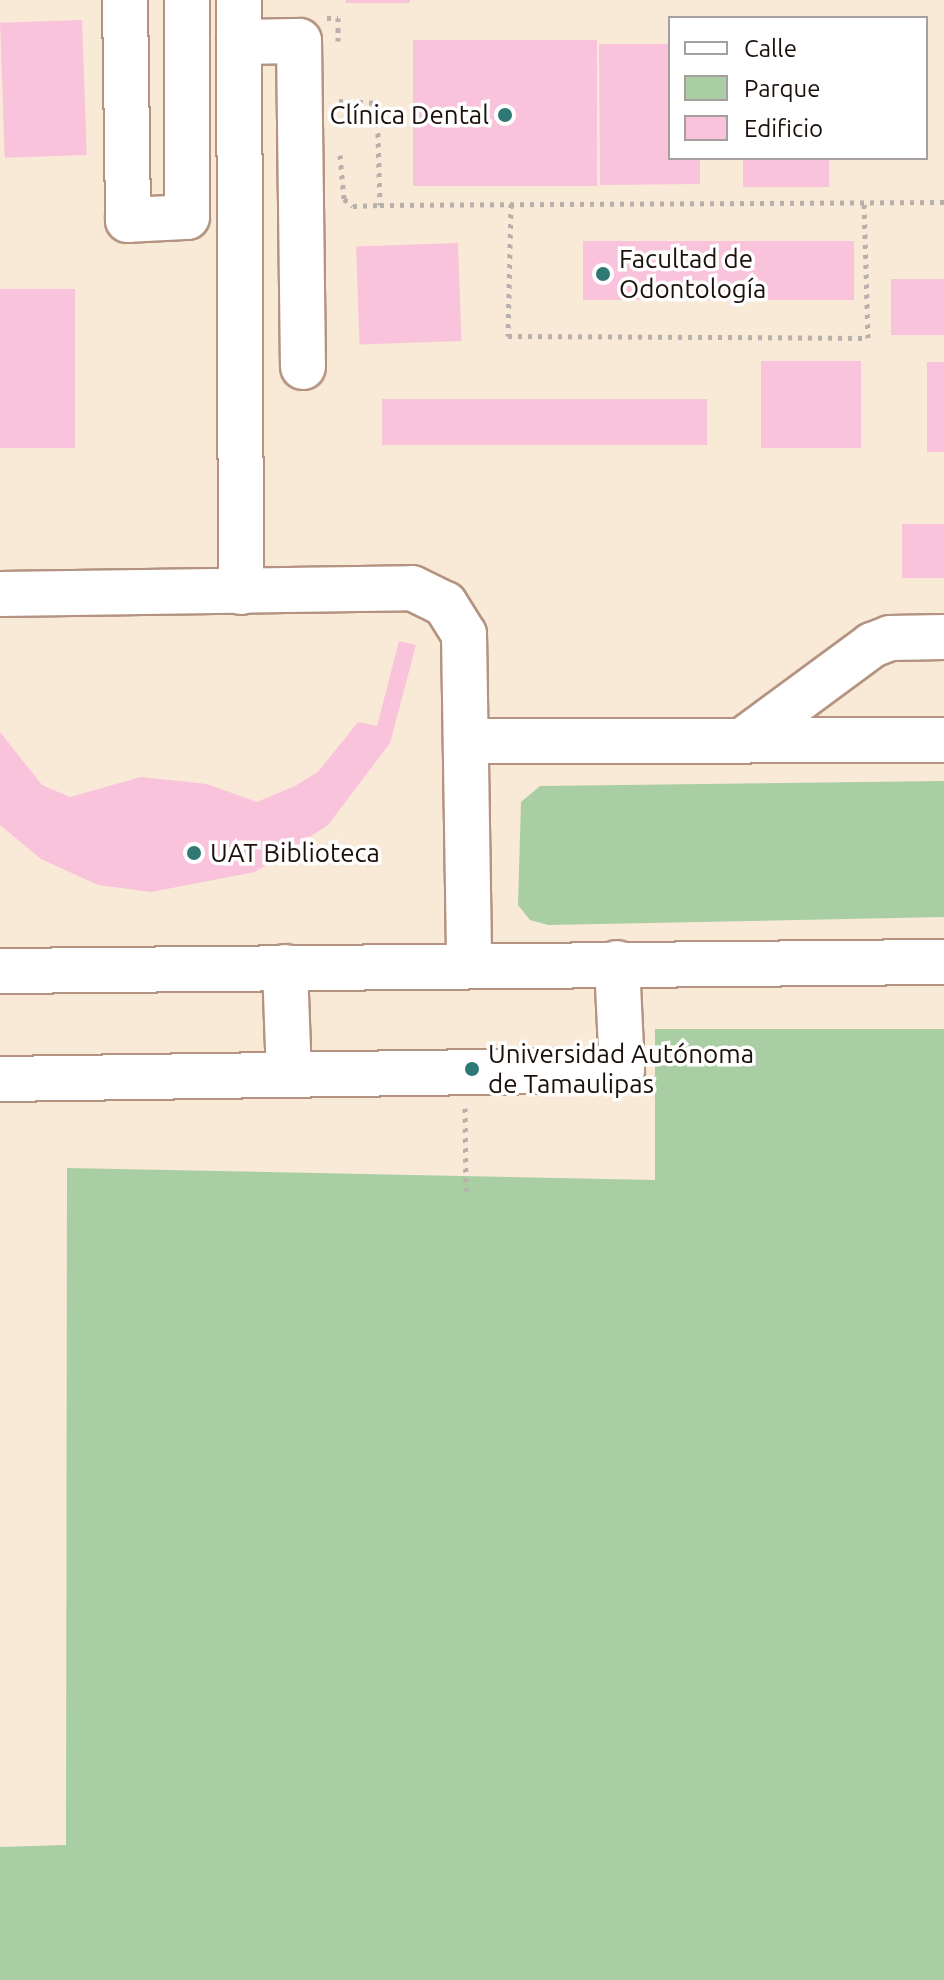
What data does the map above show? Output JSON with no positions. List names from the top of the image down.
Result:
{
  "places": [
    "Clínica Dental",
    "Facultad de Odontología",
    "UAT Biblioteca",
    "Universidad Autónoma de Tamaulipas"
  ],
  "legend": ["Calle", "Parque", "Edificio"]
}
